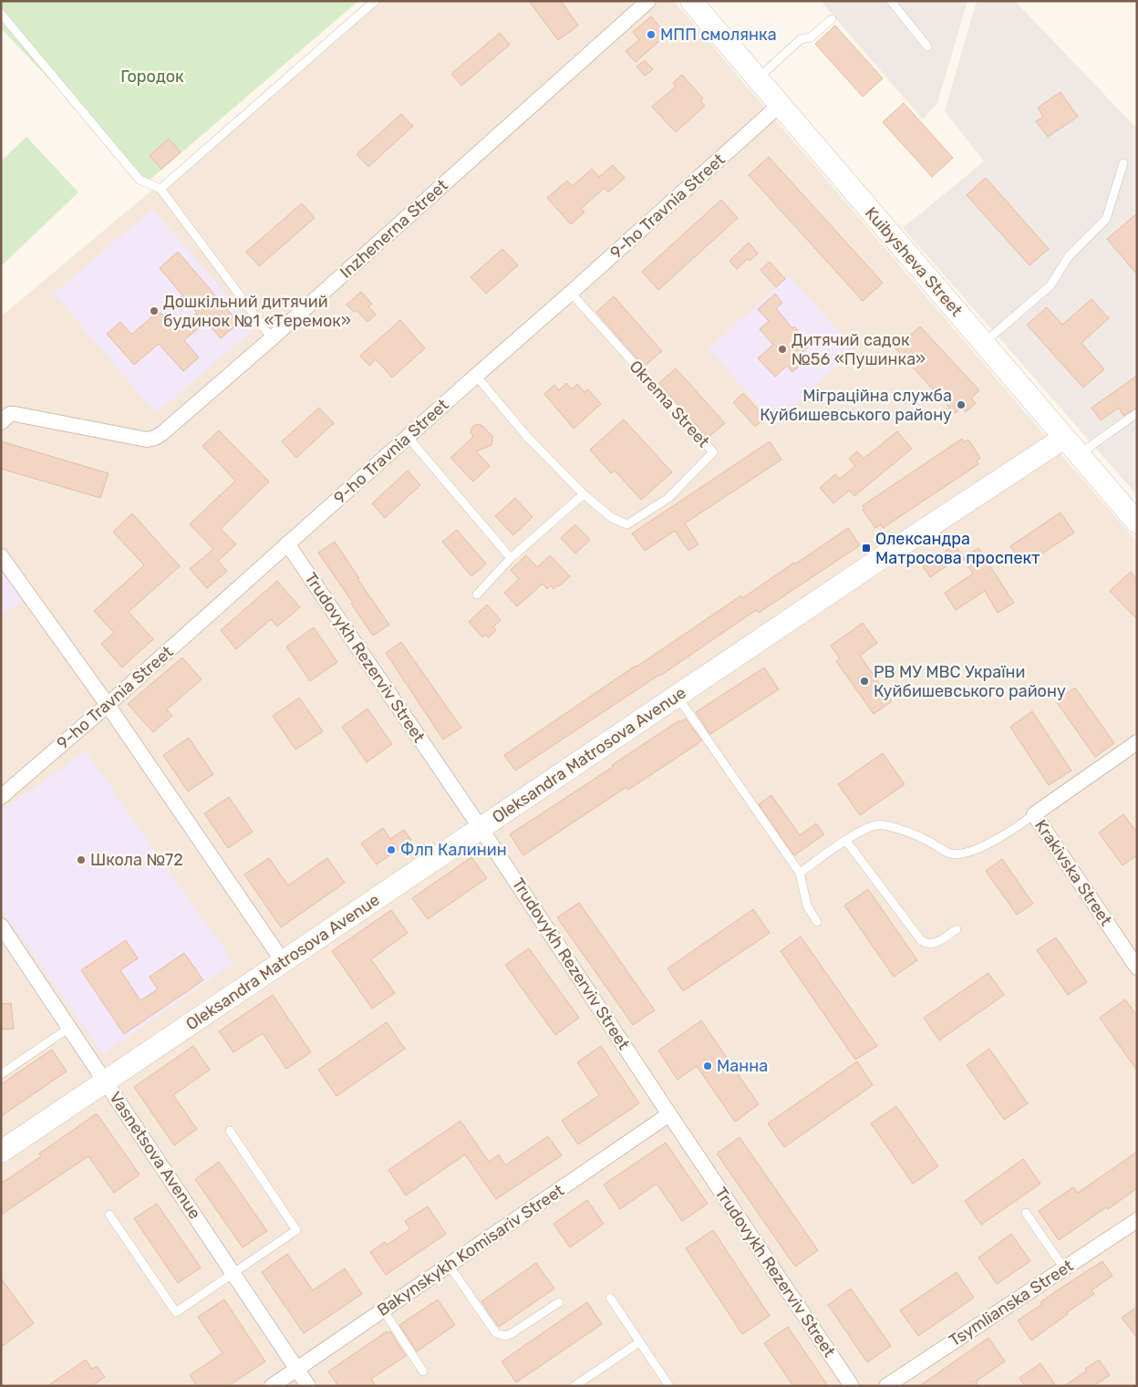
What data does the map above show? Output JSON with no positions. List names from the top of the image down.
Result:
{
  "streets": {
    "main road": ["Kuibysheva Street", "Oleksandra Matrosova Avenue"],
    "street": [
      "9-ho Travnia Street",
      "Inzhenerna Street",
      "Trudovykh Rezerviv Street",
      "Krakivska Street",
      "Vasnetsova Avenue",
      "Bakynskykh Komisariv Street",
      "Tsymlianska Street"
    ],
    "lane": ["Okrema Street"]
  },
  "crossings": [
    ["9-ho Travnia Street", "Kuibysheva Street"],
    ["9-ho Travnia Street", "Okrema Street"],
    ["9-ho Travnia Street", "Trudovykh Rezerviv Street"],
    ["Kuibysheva Street", "Oleksandra Matrosova Avenue"],
    ["Trudovykh Rezerviv Street", "Oleksandra Matrosova Avenue"],
    ["Trudovykh Rezerviv Street", "Bakynskykh Komisariv Street"],
    ["Oleksandra Matrosova Avenue", "Vasnetsova Avenue"],
    ["Vasnetsova Avenue", "Bakynskykh Komisariv Street"]
  ],
  "parks": ["Городок"],
  "places": {
    "other": [
      "МПП смолянка",
      "Дошкільний дитячий будинок №1 «Теремок»",
      "Дитячий садок №56 «Пушинка»",
      "Міграційна служба Куйбишевського району",
      "РВ МУ МВС України Куйбишевського району",
      "Флп Калинин",
      "Школа №72",
      "Манна"
    ],
    "transit": ["Олександра Матросова проспект"]
  }
}
